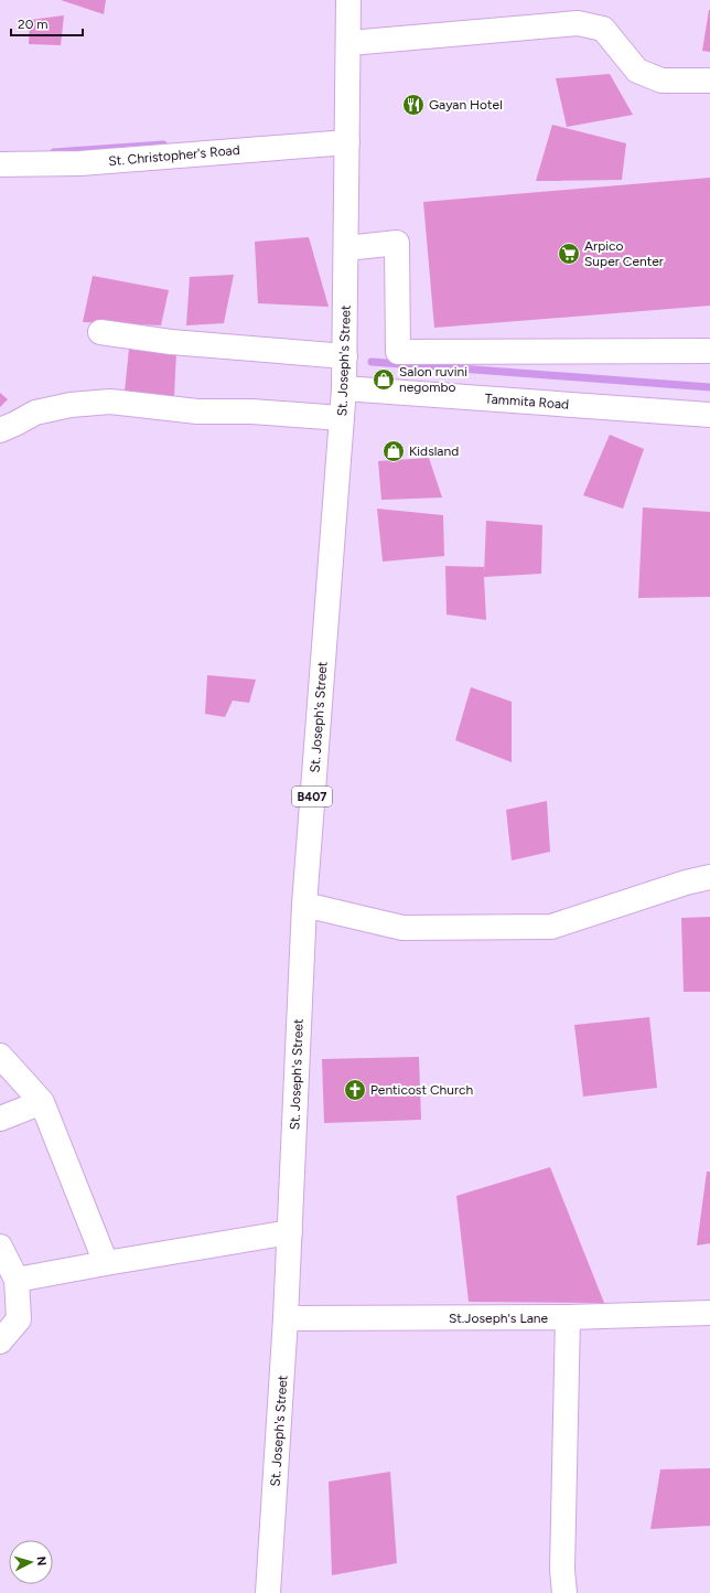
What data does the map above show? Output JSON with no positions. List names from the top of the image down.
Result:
{
  "streets": {
    "street": [
      "St. Christopher's Road",
      "St. Joseph's Street",
      "Tammita Road",
      "B407",
      "St.Joseph's Lane"
    ]
  },
  "crossings": [
    ["St. Christopher's Road", "St. Joseph's Street"],
    ["St. Joseph's Street", "Tammita Road"],
    ["St. Joseph's Street", "St.Joseph's Lane"]
  ],
  "places": {
    "restaurant": ["Gayan Hotel"],
    "supermarket": ["Arpico Super Center"],
    "shop": ["Salon ruvini negombo", "Kidsland"],
    "church": ["Penticost Church"]
  },
  "scale_bar": "20 m",
  "north": "right"
}
